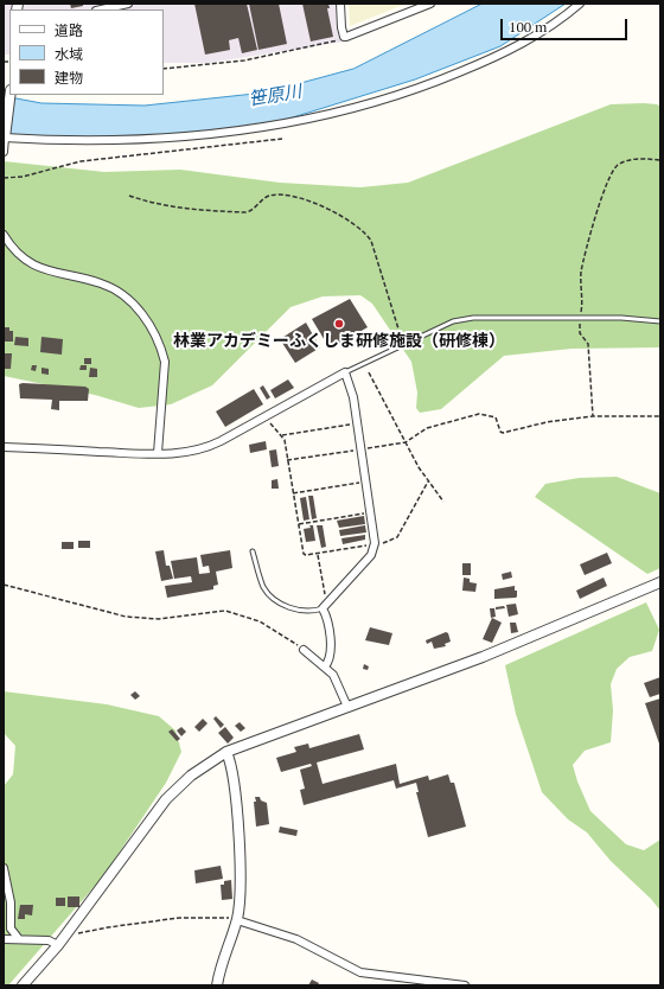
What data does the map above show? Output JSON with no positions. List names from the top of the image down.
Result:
{
  "water": ["笹原川"],
  "places": ["林業アカデミーふくしま研修施設（研修棟）"],
  "legend": ["道路", "水域", "建物"],
  "scale_bar": "100 m"
}
